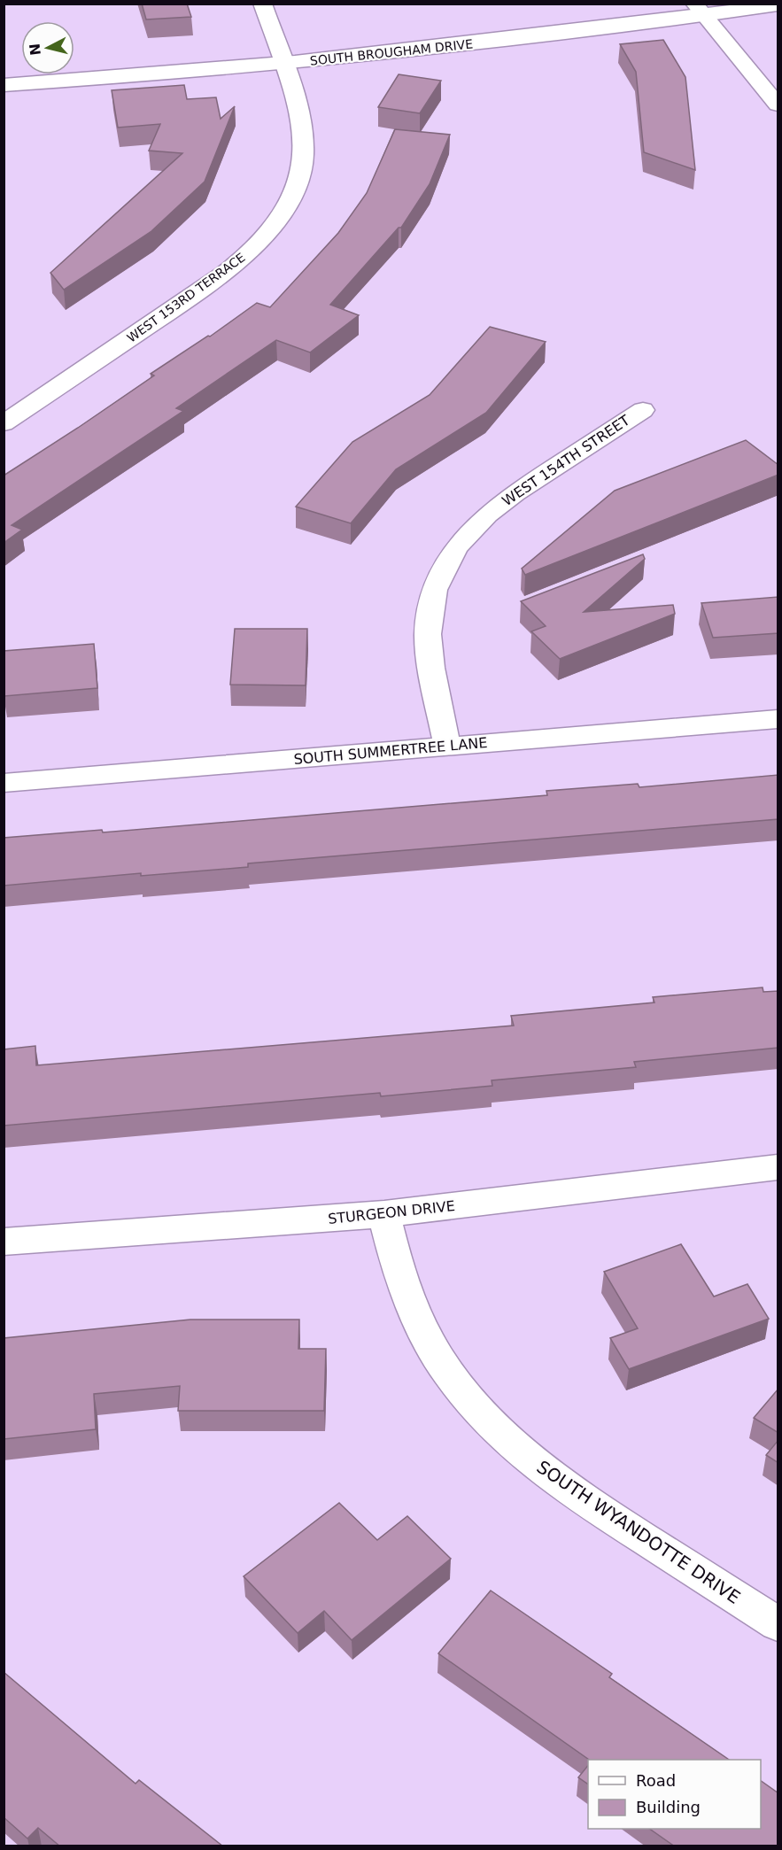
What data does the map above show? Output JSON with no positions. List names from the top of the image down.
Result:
{
  "streets": {
    "street": [
      "SOUTH BROUGHAM DRIVE",
      "WEST 153RD TERRACE",
      "WEST 154TH STREET",
      "SOUTH SUMMERTREE LANE",
      "STURGEON DRIVE",
      "SOUTH WYANDOTTE DRIVE"
    ]
  },
  "crossings": [
    ["SOUTH BROUGHAM DRIVE", "WEST 153RD TERRACE"],
    ["WEST 154TH STREET", "SOUTH SUMMERTREE LANE"],
    ["STURGEON DRIVE", "SOUTH WYANDOTTE DRIVE"]
  ],
  "legend": ["Road", "Building"],
  "north": "left"
}
